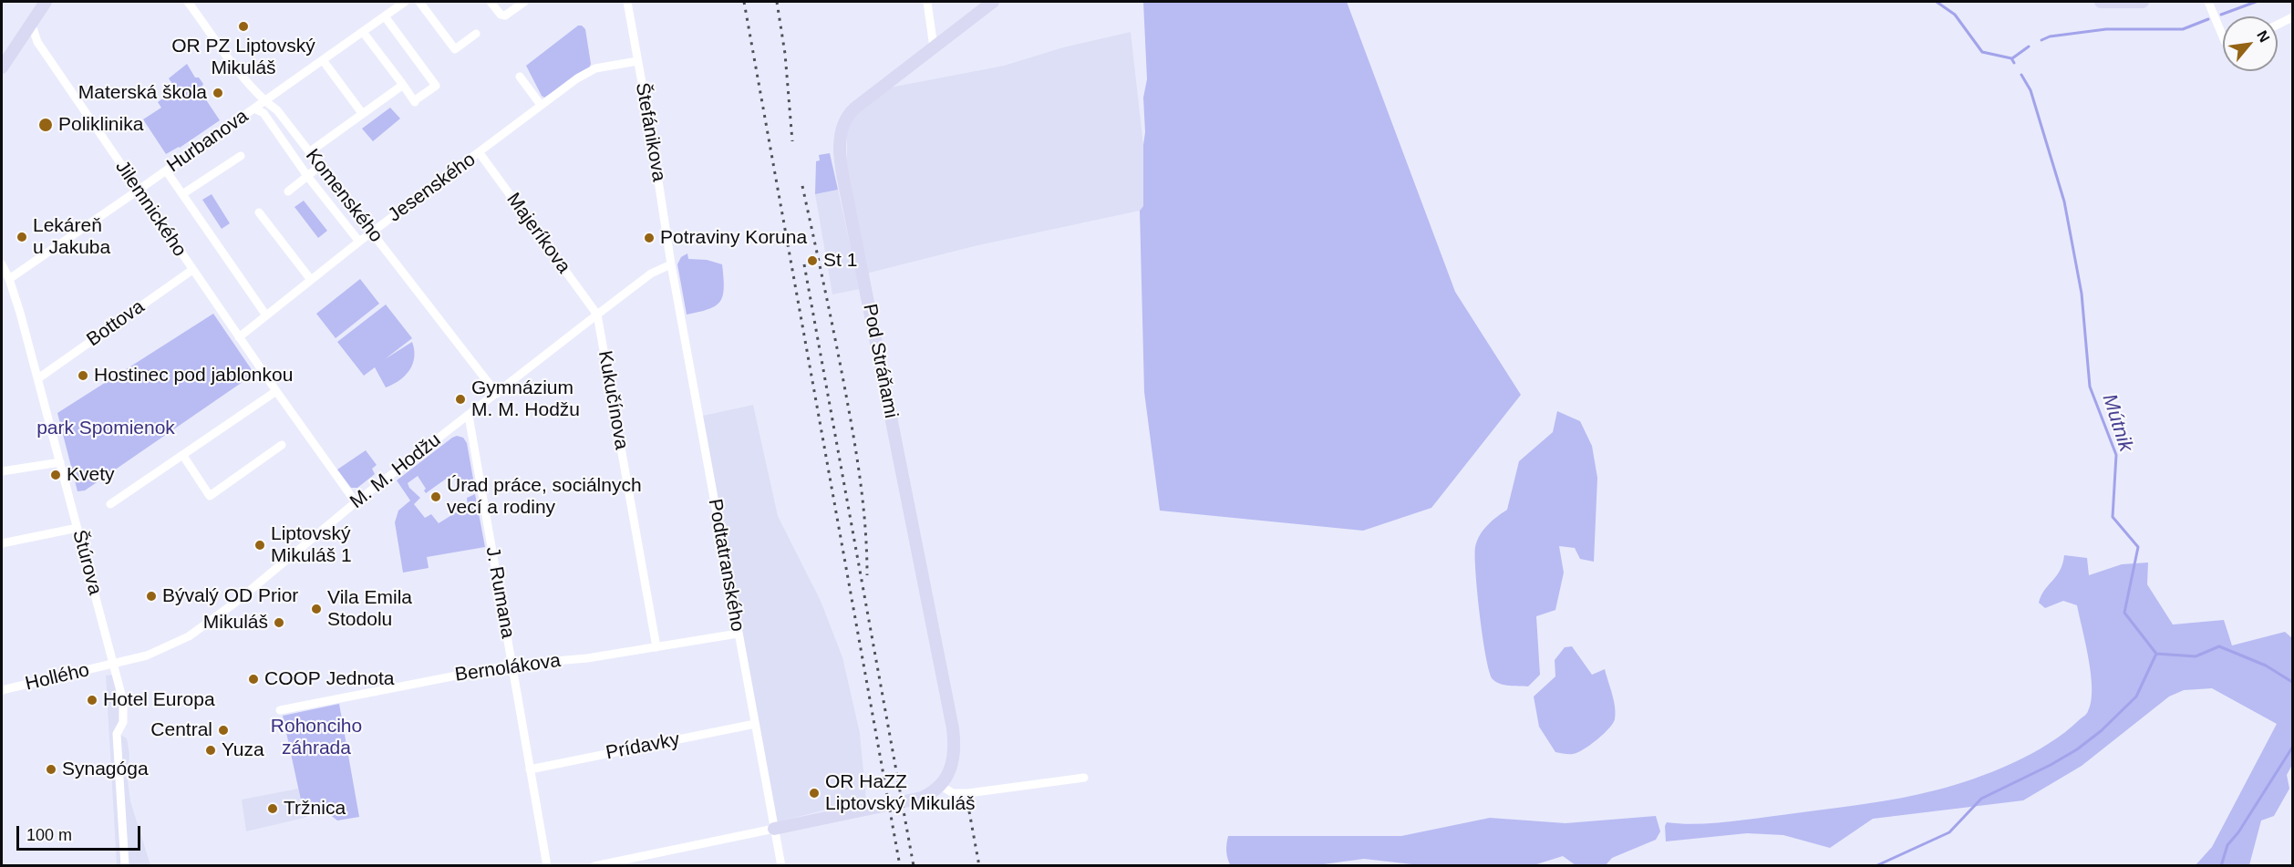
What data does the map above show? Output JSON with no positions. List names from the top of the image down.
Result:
{
  "streets": {
    "street": [
      "Štefánikova",
      "Hurbanova",
      "Jesenského",
      "Komenského",
      "Jilemnického",
      "Majeríkova",
      "Bottova",
      "Pod Stráňami",
      "Kukučínova",
      "M. M. Hodžu",
      "Štúrova",
      "Podtatranského",
      "J. Rumana",
      "Bernolákova",
      "Hollého",
      "Prídavky"
    ]
  },
  "crossings": [
    ["Štefánikova", "Jesenského"],
    ["Štefánikova", "M. M. Hodžu"],
    ["Štefánikova", "Podtatranského"],
    ["Hurbanova", "Komenského"],
    ["Hurbanova", "Jilemnického"],
    ["Hurbanova", "Štúrova"],
    ["Jesenského", "Komenského"],
    ["Jesenského", "Jilemnického"],
    ["Jesenského", "Majeríkova"],
    ["Komenského", "M. M. Hodžu"],
    ["Jilemnického", "Bottova"],
    ["Jilemnického", "M. M. Hodžu"],
    ["Majeríkova", "Kukučínova"],
    ["Majeríkova", "M. M. Hodžu"],
    ["Bottova", "Štúrova"],
    ["Kukučínova", "M. M. Hodžu"],
    ["Kukučínova", "Bernolákova"],
    ["M. M. Hodžu", "Štúrova"],
    ["M. M. Hodžu", "Podtatranského"],
    ["M. M. Hodžu", "J. Rumana"],
    ["M. M. Hodžu", "Hollého"],
    ["Štúrova", "Hollého"],
    ["Podtatranského", "Bernolákova"],
    ["Podtatranského", "Prídavky"],
    ["J. Rumana", "Bernolákova"],
    ["J. Rumana", "Prídavky"]
  ],
  "water": ["Mútnik"],
  "parks": ["park Spomienok", "Rohonciho záhrada"],
  "places": [
    "OR PZ Liptovský Mikuláš",
    "Materská škola",
    "Poliklinika",
    "Lekáreň u Jakuba",
    "Potraviny Koruna",
    "St 1",
    "Hostinec pod jablonkou",
    "Gymnázium M. M. Hodžu",
    "Kvety",
    "Úrad práce, sociálnych vecí a rodiny",
    "Liptovský Mikuláš 1",
    "Bývalý OD Prior",
    "Vila Emila Stodolu",
    "Mikuláš",
    "COOP Jednota",
    "Hotel Europa",
    "Central",
    "Yuza",
    "Synagóga",
    "OR HaZZ Liptovský Mikuláš",
    "Tržnica"
  ],
  "scale_bar": "100 m",
  "north": "top right"
}
